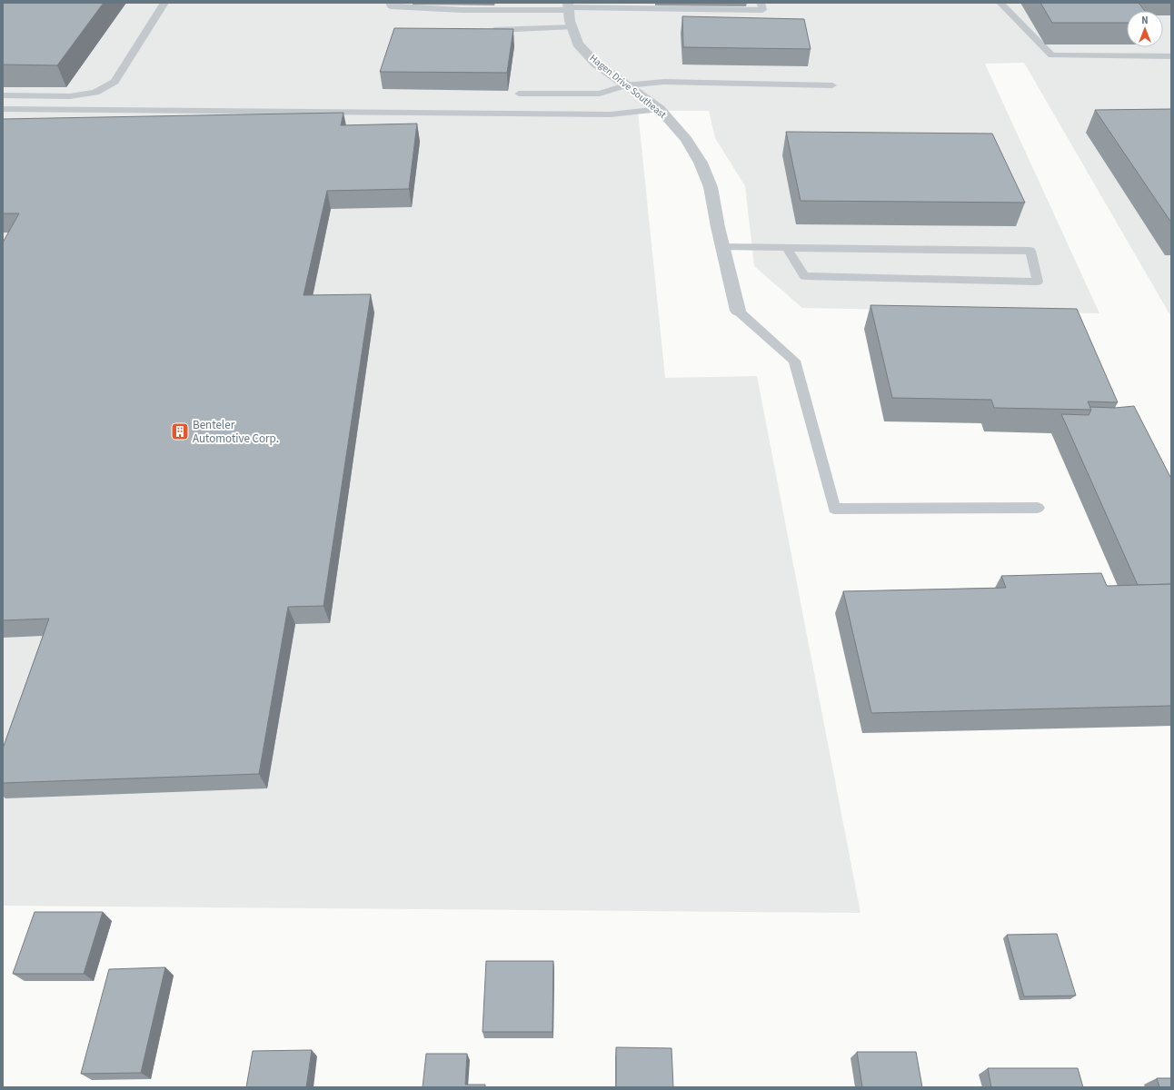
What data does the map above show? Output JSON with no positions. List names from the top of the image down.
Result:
{
  "streets": {
    "street": ["Hagen Drive Southeast"]
  },
  "places": {
    "building": ["Benteler Automotive Corp."]
  },
  "north": "top"
}
